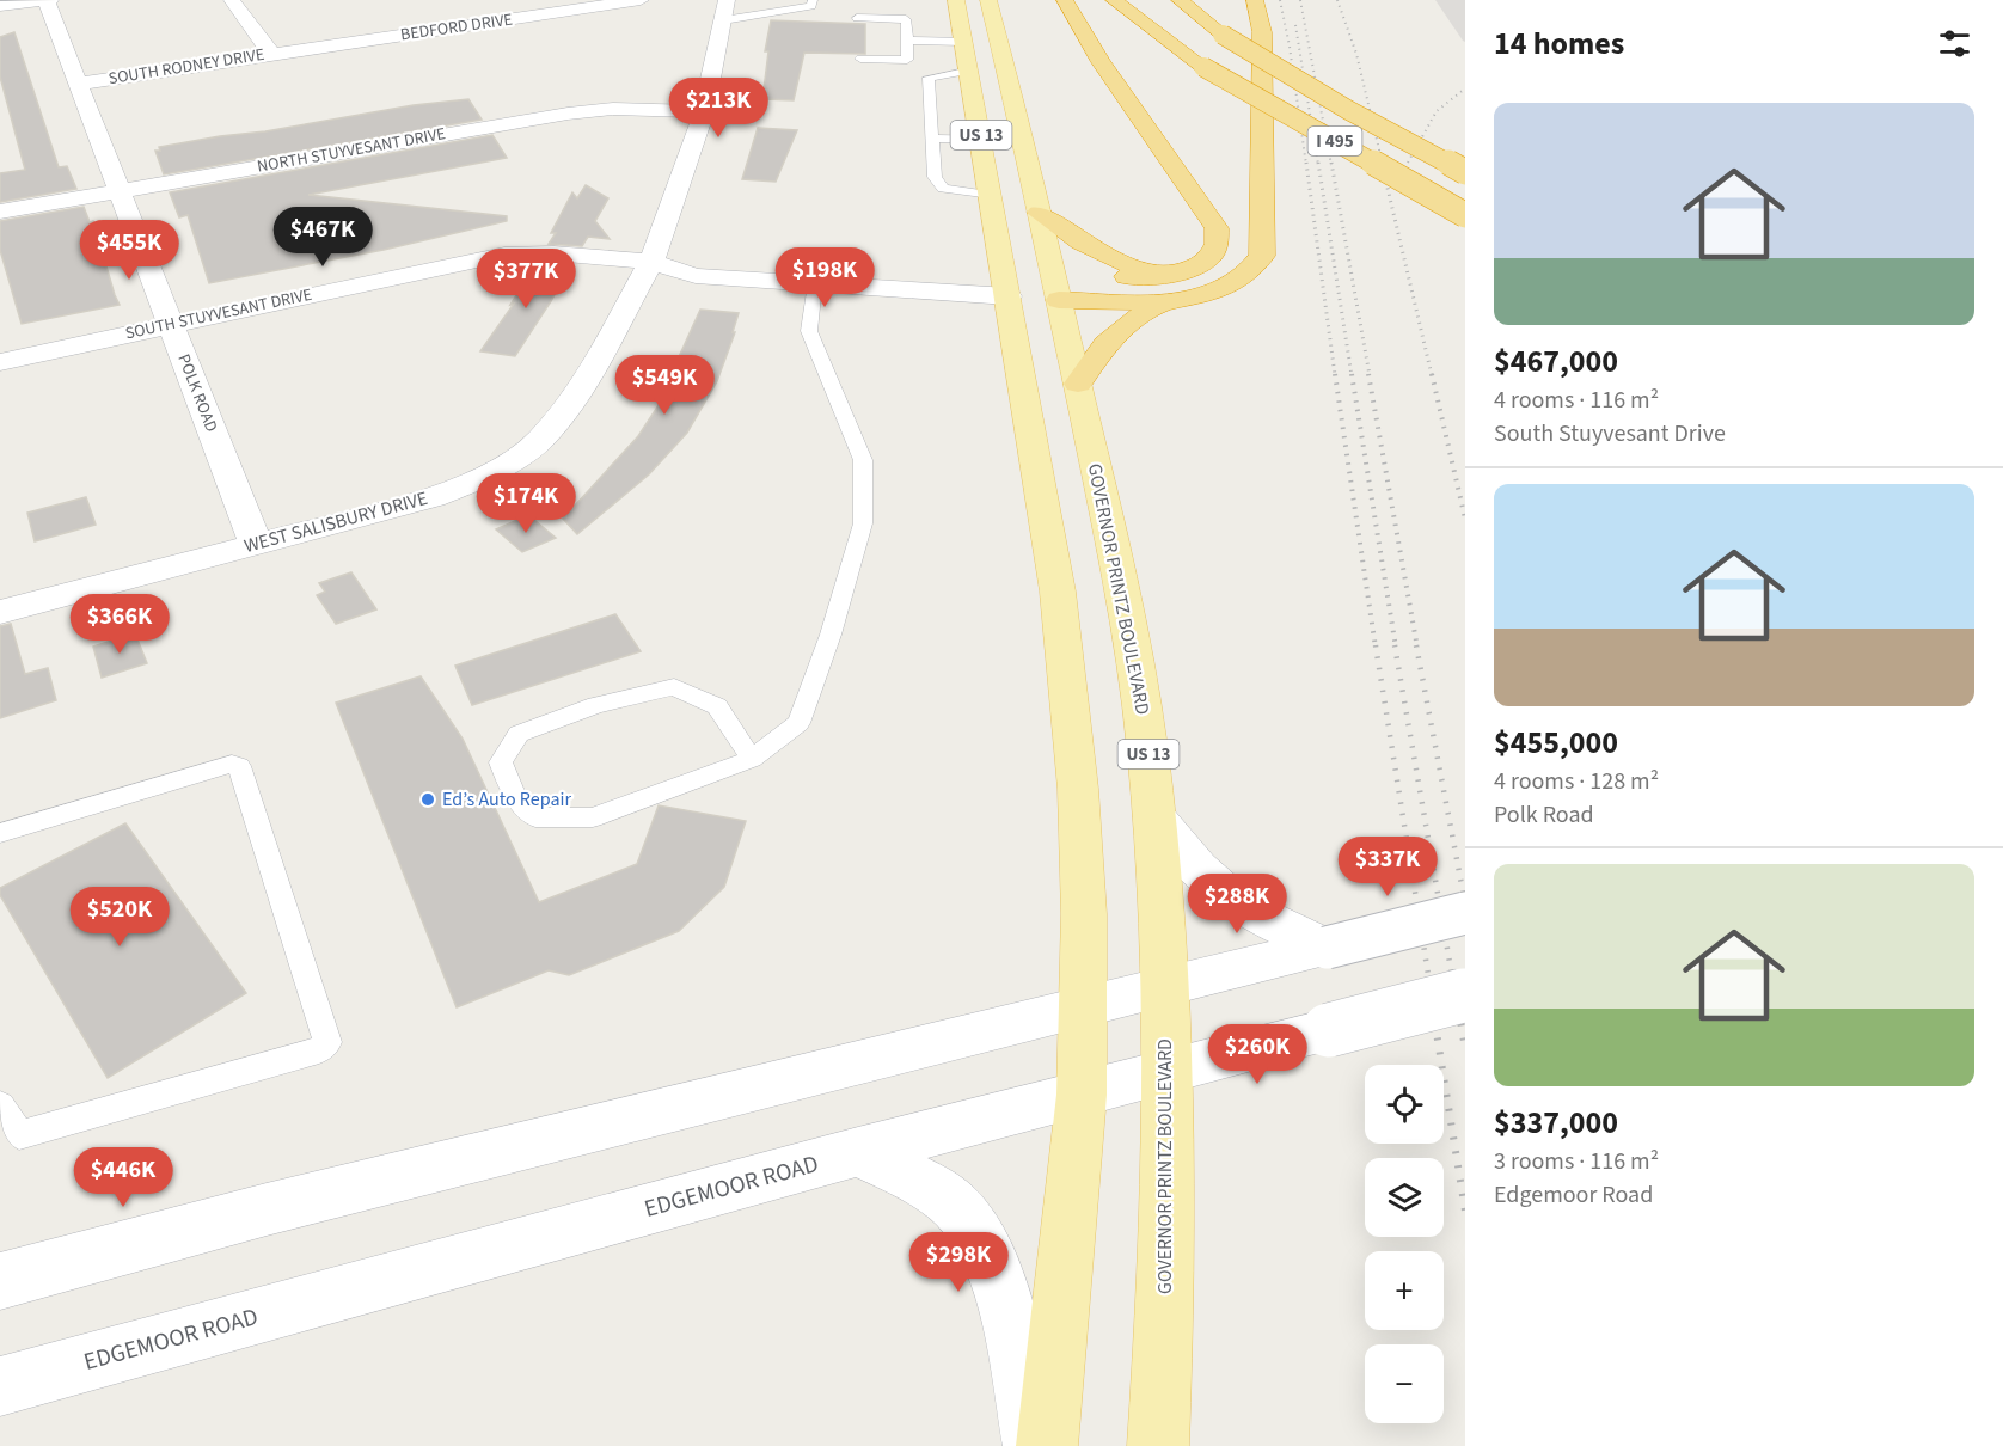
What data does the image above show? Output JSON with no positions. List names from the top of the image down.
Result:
{
  "streets": {
    "highway": ["I 495"],
    "main road": ["US 13", "SOUTH STUYVESANT DRIVE", "GOVERNOR PRINTZ BOULEVARD"],
    "street": [
      "BEDFORD DRIVE",
      "SOUTH RODNEY DRIVE",
      "NORTH STUYVESANT DRIVE",
      "POLK ROAD",
      "WEST SALISBURY DRIVE",
      "EDGEMOOR ROAD"
    ]
  },
  "crossings": [
    ["BEDFORD DRIVE", "SOUTH RODNEY DRIVE"],
    ["SOUTH RODNEY DRIVE", "POLK ROAD"],
    ["US 13", "SOUTH STUYVESANT DRIVE"],
    ["US 13", "EDGEMOOR ROAD"],
    ["NORTH STUYVESANT DRIVE", "POLK ROAD"],
    ["NORTH STUYVESANT DRIVE", "WEST SALISBURY DRIVE"],
    ["SOUTH STUYVESANT DRIVE", "POLK ROAD"],
    ["SOUTH STUYVESANT DRIVE", "WEST SALISBURY DRIVE"],
    ["SOUTH STUYVESANT DRIVE", "GOVERNOR PRINTZ BOULEVARD"],
    ["POLK ROAD", "WEST SALISBURY DRIVE"],
    ["GOVERNOR PRINTZ BOULEVARD", "EDGEMOOR ROAD"]
  ],
  "places": ["Ed’s Auto Repair"],
  "page": {
    "heading": "14 homes",
    "price": [
      "$213K",
      "$467K",
      "$455K",
      "$198K",
      "$377K",
      "$549K",
      "$174K",
      "$366K",
      "$337K",
      "$288K",
      "$520K",
      "$260K",
      "$446K",
      "$298K"
    ],
    "list": [
      {
        "name": "$467,000",
        "note": "4 rooms · 116 m² · South Stuyvesant Drive"
      },
      {
        "name": "$455,000",
        "note": "4 rooms · 128 m² · Polk Road"
      },
      {
        "name": "$337,000",
        "note": "3 rooms · 116 m² · Edgemoor Road"
      }
    ],
    "map_buttons": ["+", "−"]
  }
}
